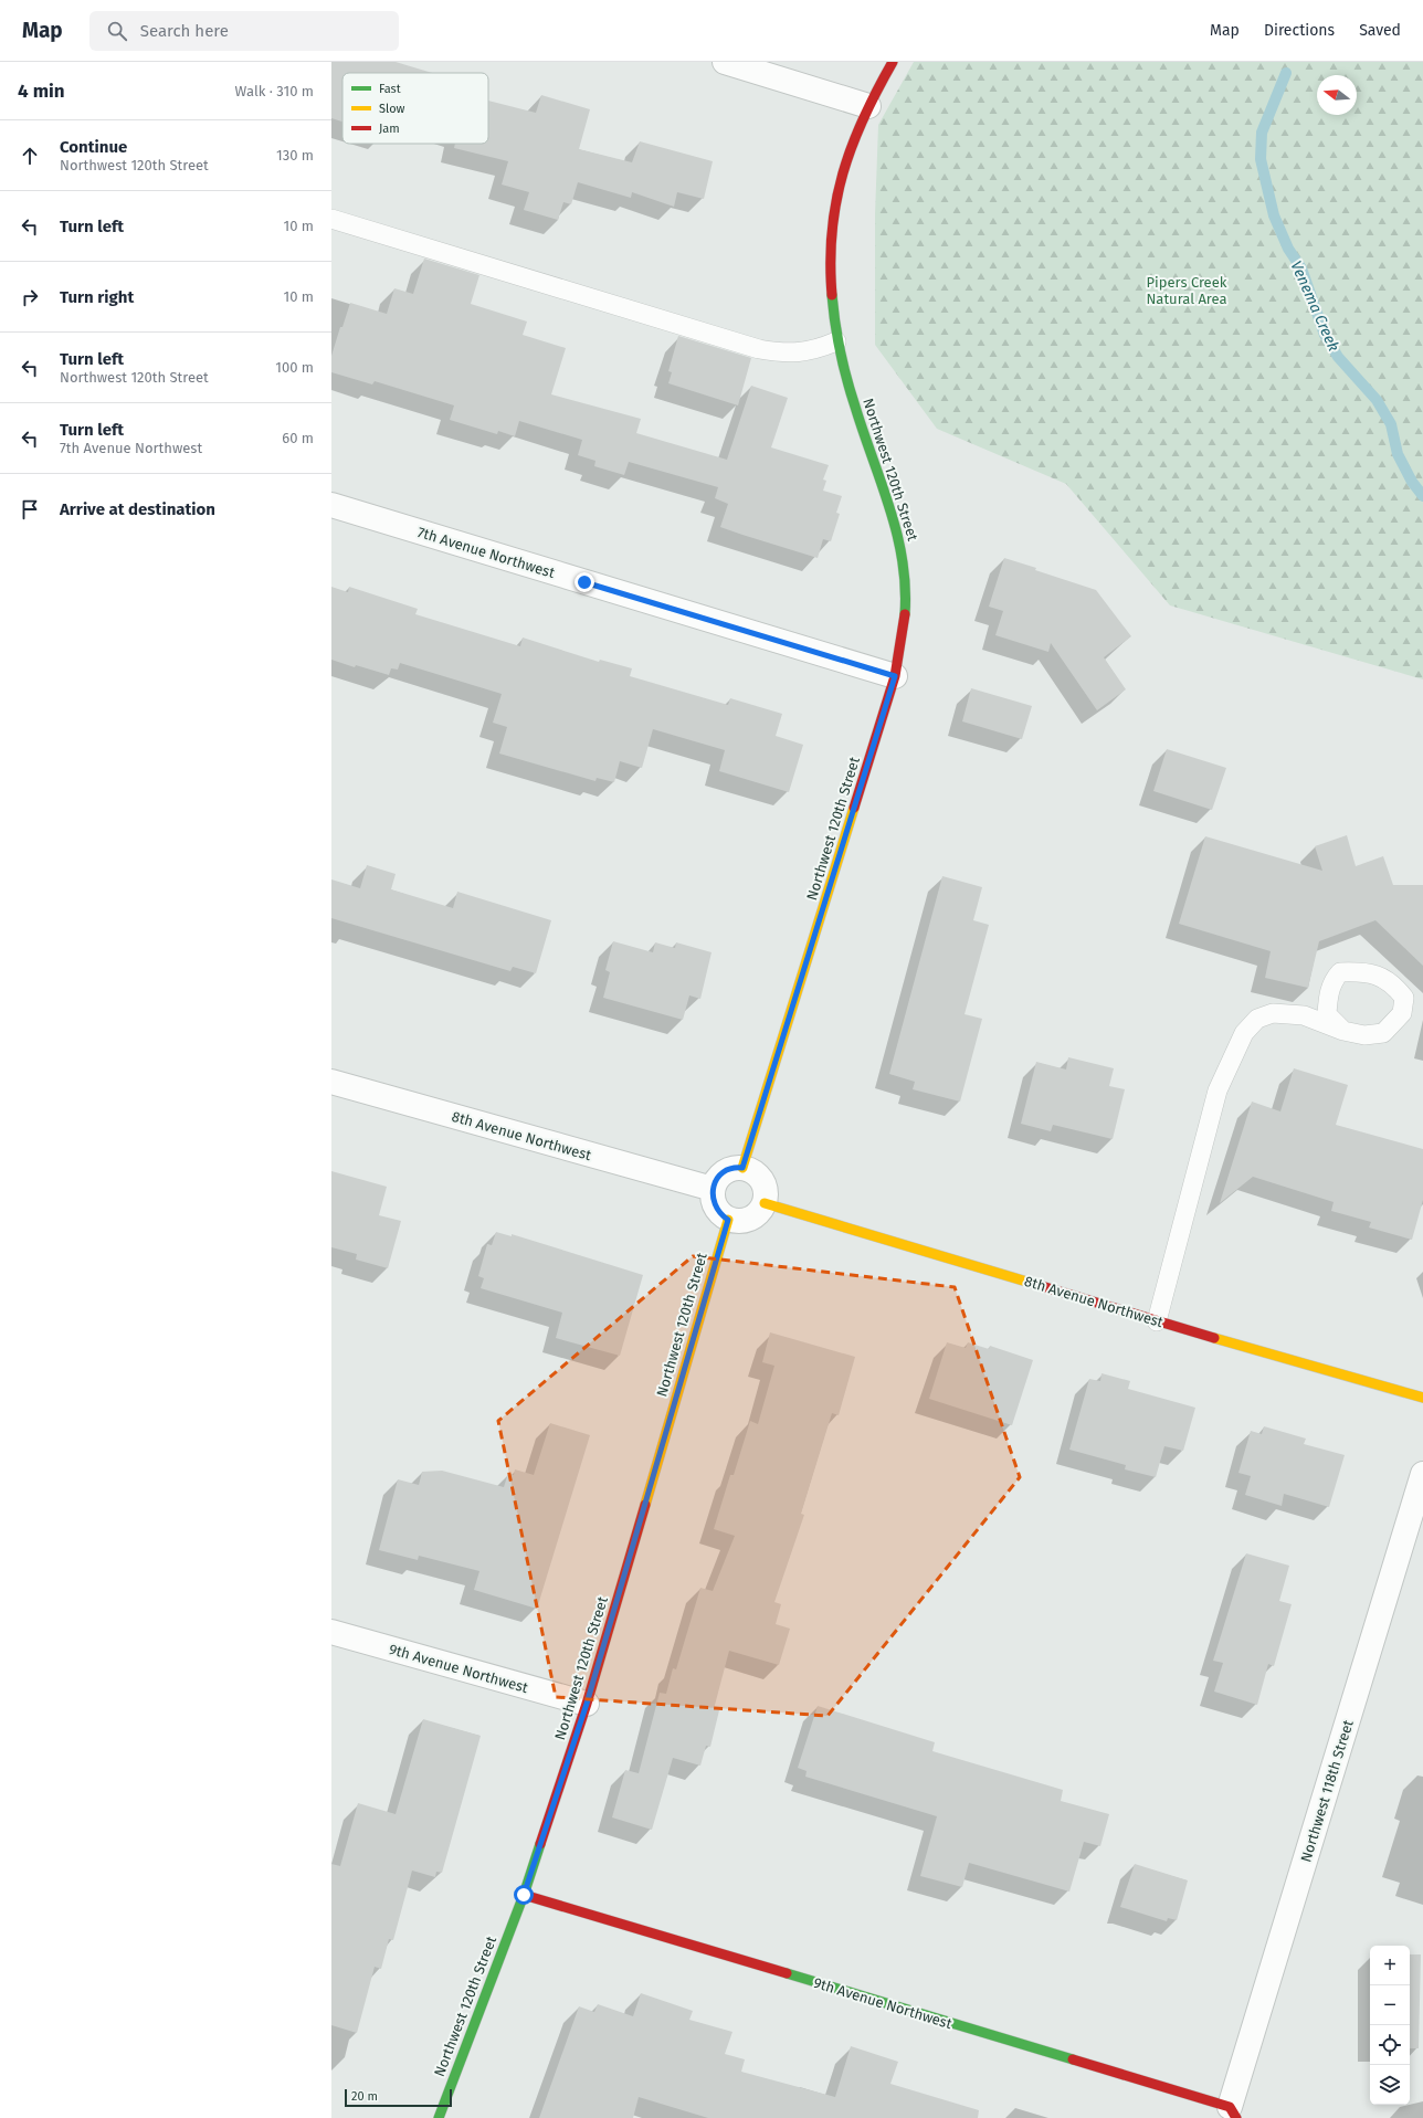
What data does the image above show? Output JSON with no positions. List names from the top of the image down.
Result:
{
  "streets": {
    "street": [
      "Northwest 120th Street",
      "7th Avenue Northwest",
      "8th Avenue Northwest",
      "9th Avenue Northwest",
      "Northwest 118th Street"
    ]
  },
  "crossings": [
    ["Northwest 120th Street", "7th Avenue Northwest"],
    ["Northwest 120th Street", "8th Avenue Northwest"],
    ["Northwest 120th Street", "9th Avenue Northwest"],
    ["9th Avenue Northwest", "Northwest 118th Street"]
  ],
  "water": ["Venema Creek"],
  "parks": ["Pipers Creek Natural Area"],
  "legend": ["Fast", "Slow", "Jam"],
  "scale_bar": "20 m",
  "north": "left",
  "page": {
    "header": "Map",
    "search": "Search here",
    "nav": ["Map", "Directions", "Saved"],
    "heading": ["4 min", "Walk · 310 m"],
    "list": [
      ["Continue", "Northwest 120th Street", "130 m"],
      ["Turn left", "10 m"],
      ["Turn right", "10 m"],
      ["Turn left", "Northwest 120th Street", "100 m"],
      ["Turn left", "7th Avenue Northwest", "60 m"],
      "Arrive at destination"
    ],
    "map_buttons": ["+", "−"],
    "scale": "20 m"
  }
}
